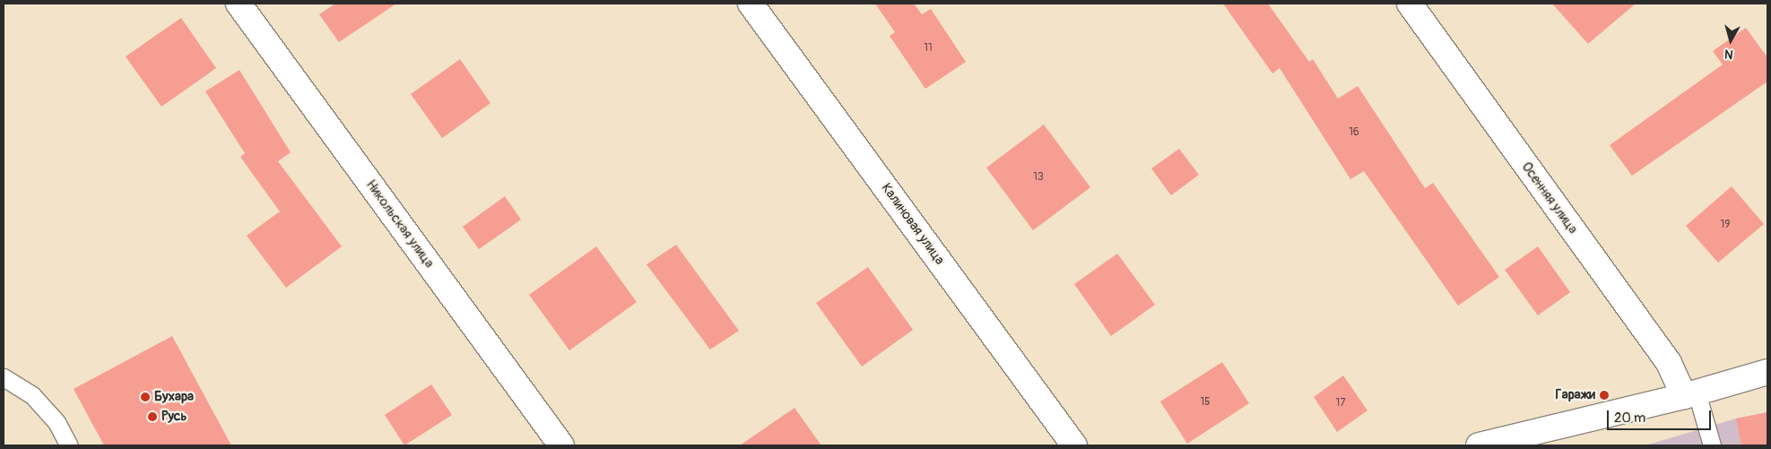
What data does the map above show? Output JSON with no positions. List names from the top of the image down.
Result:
{
  "streets": {
    "street": ["Осенняя улица", "Никольская улица", "Калиновая улица"]
  },
  "places": ["Гаражи", "Бухара", "Русь"],
  "house_numbers": [
    "11",
    "16",
    "13",
    "19",
    "15",
    "17"
  ],
  "scale_bar": "20 m",
  "north": "bottom"
}
